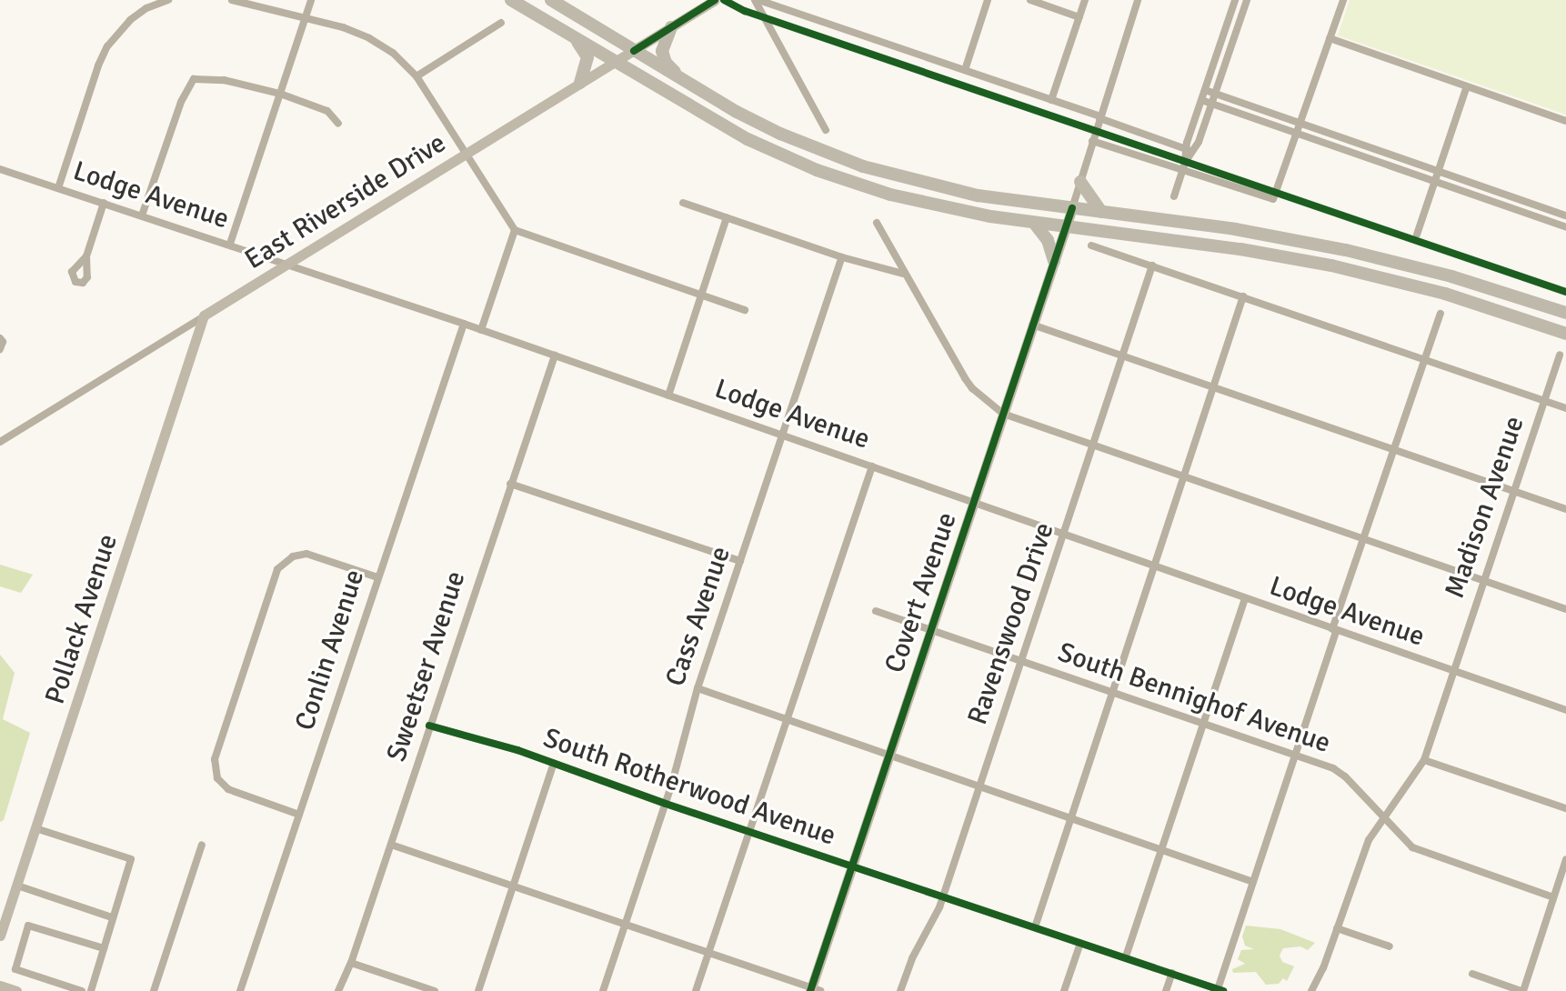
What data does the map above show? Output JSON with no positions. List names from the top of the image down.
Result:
{
  "streets": {
    "street": [
      "Lodge Avenue",
      "East Riverside Drive",
      "Madison Avenue",
      "Covert Avenue",
      "Cass Avenue",
      "Pollack Avenue",
      "Ravenswood Drive",
      "Conlin Avenue",
      "Sweetser Avenue",
      "South Bennighof Avenue",
      "South Rotherwood Avenue"
    ]
  },
  "crossings": [
    ["Lodge Avenue", "East Riverside Drive"],
    ["Lodge Avenue", "Madison Avenue"],
    ["Lodge Avenue", "Covert Avenue"],
    ["Lodge Avenue", "Cass Avenue"],
    ["Lodge Avenue", "Ravenswood Drive"],
    ["Lodge Avenue", "Conlin Avenue"],
    ["Lodge Avenue", "Sweetser Avenue"],
    ["East Riverside Drive", "Pollack Avenue"],
    ["Madison Avenue", "South Bennighof Avenue"],
    ["Covert Avenue", "South Bennighof Avenue"],
    ["Covert Avenue", "South Rotherwood Avenue"],
    ["Cass Avenue", "South Rotherwood Avenue"],
    ["Ravenswood Drive", "South Bennighof Avenue"],
    ["Ravenswood Drive", "South Rotherwood Avenue"],
    ["Sweetser Avenue", "South Rotherwood Avenue"]
  ]
}
